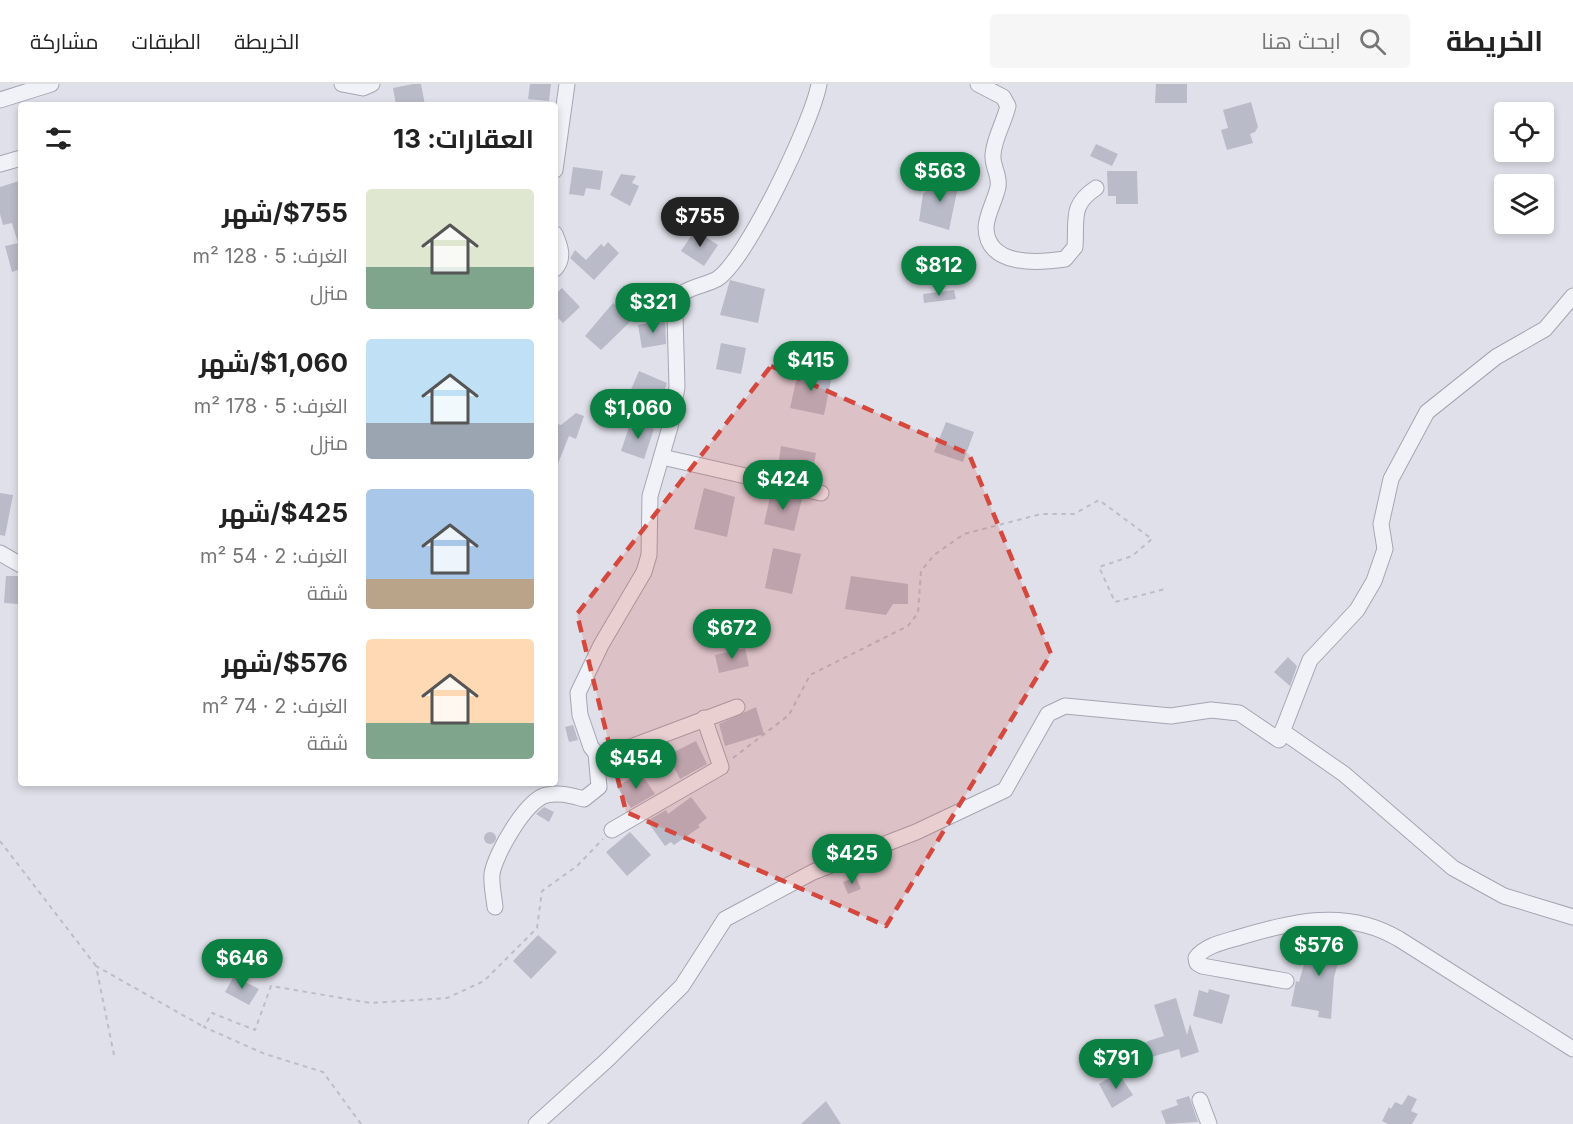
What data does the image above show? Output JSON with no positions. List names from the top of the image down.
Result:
{
  "page": {
    "header": "الخريطة",
    "search": "ابحث هنا",
    "nav": ["الخريطة", "الطبقات", "مشاركة"],
    "heading": "العقارات: 13",
    "price": [
      "$563",
      "$755",
      "$812",
      "$321",
      "$415",
      "$1,060",
      "$424",
      "$672",
      "$454",
      "$425",
      "$576",
      "$646",
      "$791"
    ],
    "list": [
      {
        "name": "$755/شهر",
        "note": "الغرف: 5 · 128 m² · منزل"
      },
      {
        "name": "$1,060/شهر",
        "note": "الغرف: 5 · 178 m² · منزل"
      },
      {
        "name": "$425/شهر",
        "note": "الغرف: 2 · 54 m² · شقة"
      },
      {
        "name": "$576/شهر",
        "note": "الغرف: 2 · 74 m² · شقة"
      }
    ]
  }
}
